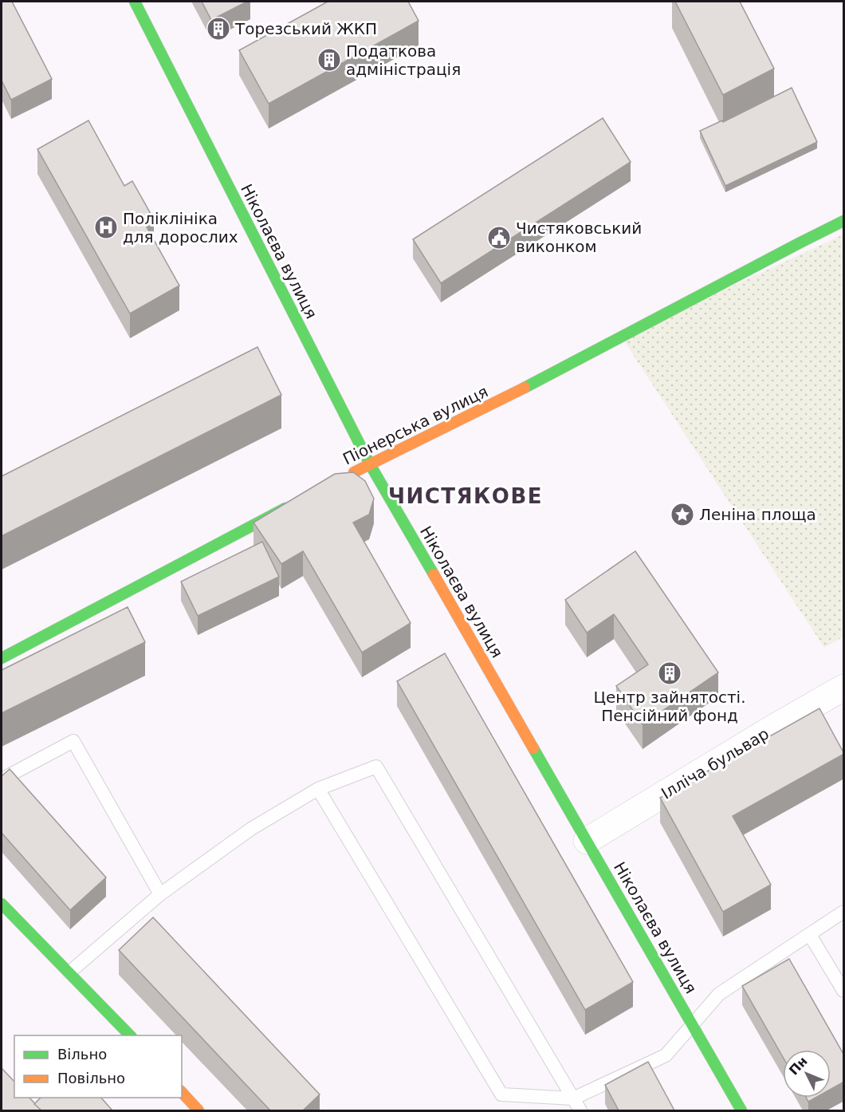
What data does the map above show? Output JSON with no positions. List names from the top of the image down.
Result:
{
  "streets": {
    "street": ["Ніколаєва вулиця", "Піонерська вулиця", "Ілліча бульвар"]
  },
  "crossings": [
    ["Ніколаєва вулиця", "Піонерська вулиця"],
    ["Ніколаєва вулиця", "Ілліча бульвар"]
  ],
  "districts": ["ЧИСТЯКОВЕ"],
  "places": {
    "building": ["Торезський ЖКП", "Податкова адміністрація", "Центр зайнятості. Пенсійний фонд"],
    "hospital": ["Поліклініка для дорослих"],
    "public building": ["Чистяковський виконком"],
    "place": ["Леніна площа"]
  },
  "legend": ["Вільно", "Повільно"],
  "north": "top left"
}
